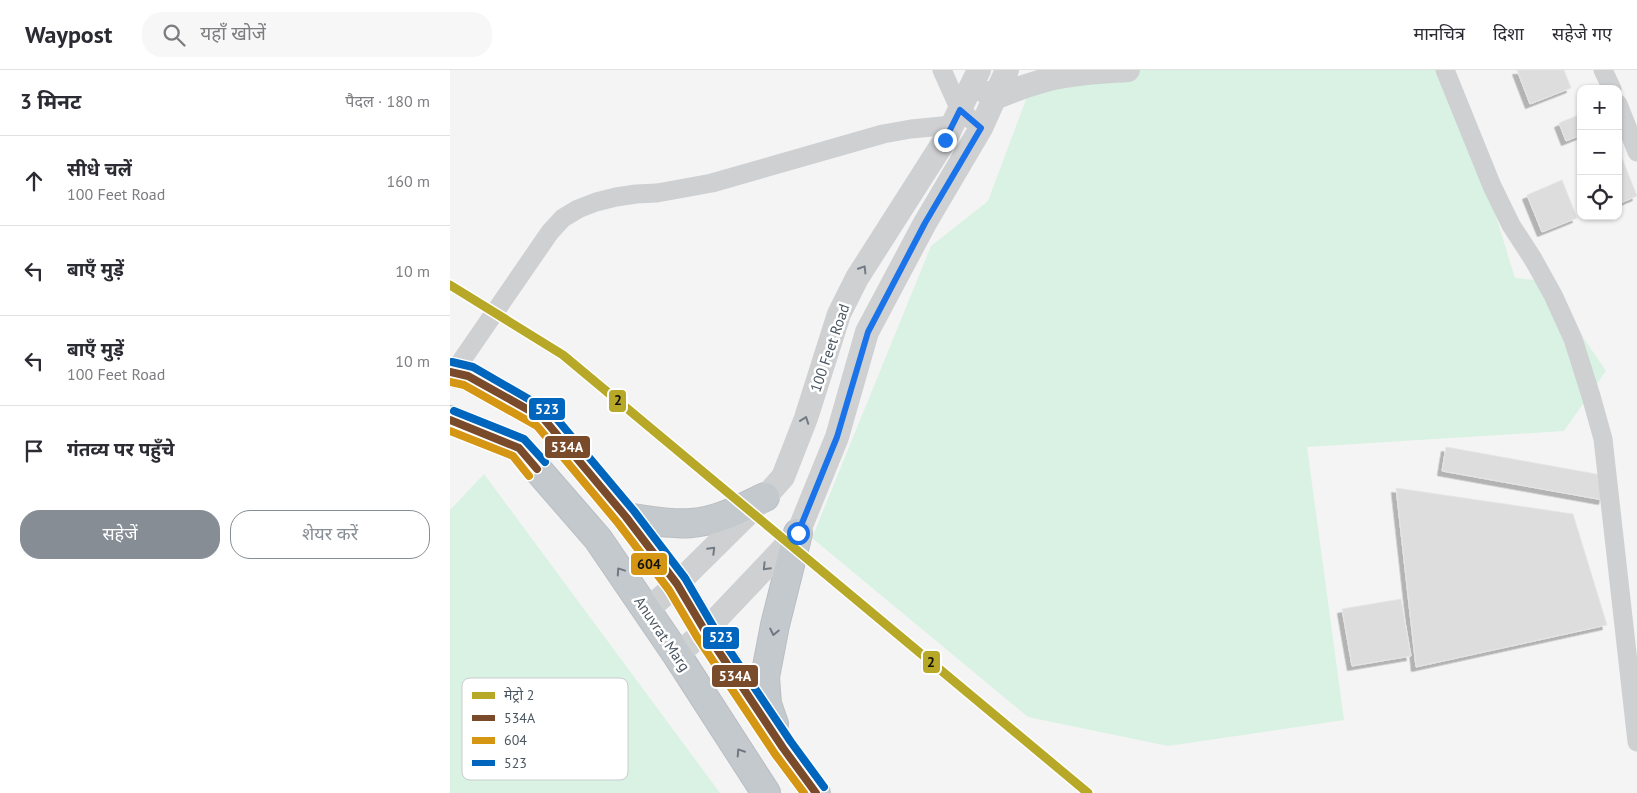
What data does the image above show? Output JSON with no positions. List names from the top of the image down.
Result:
{
  "streets": {
    "highway": ["Anuvrat Marg"],
    "street": ["100 Feet Road"]
  },
  "crossings": [
    ["100 Feet Road", "Anuvrat Marg"]
  ],
  "lines": [
    "metro line 2",
    "transit line 523",
    "transit line 534A",
    "transit line 604"
  ],
  "legend": [
    "मेट्रो 2",
    "534A",
    "604",
    "523"
  ],
  "page": {
    "header": "Waypost",
    "search": "यहाँ खोजें",
    "nav": ["मानचित्र", "दिशा", "सहेजे गए"],
    "heading": ["3 मिनट", "पैदल · 180 m"],
    "map_buttons": ["+", "−"],
    "list": [
      ["सीधे चलें", "100 Feet Road", "160 m"],
      ["बाएँ मुड़ें", "10 m"],
      ["बाएँ मुड़ें", "100 Feet Road", "10 m"],
      "गंतव्य पर पहुँचे"
    ],
    "buttons": ["सहेजें", "शेयर करें"]
  }
}
